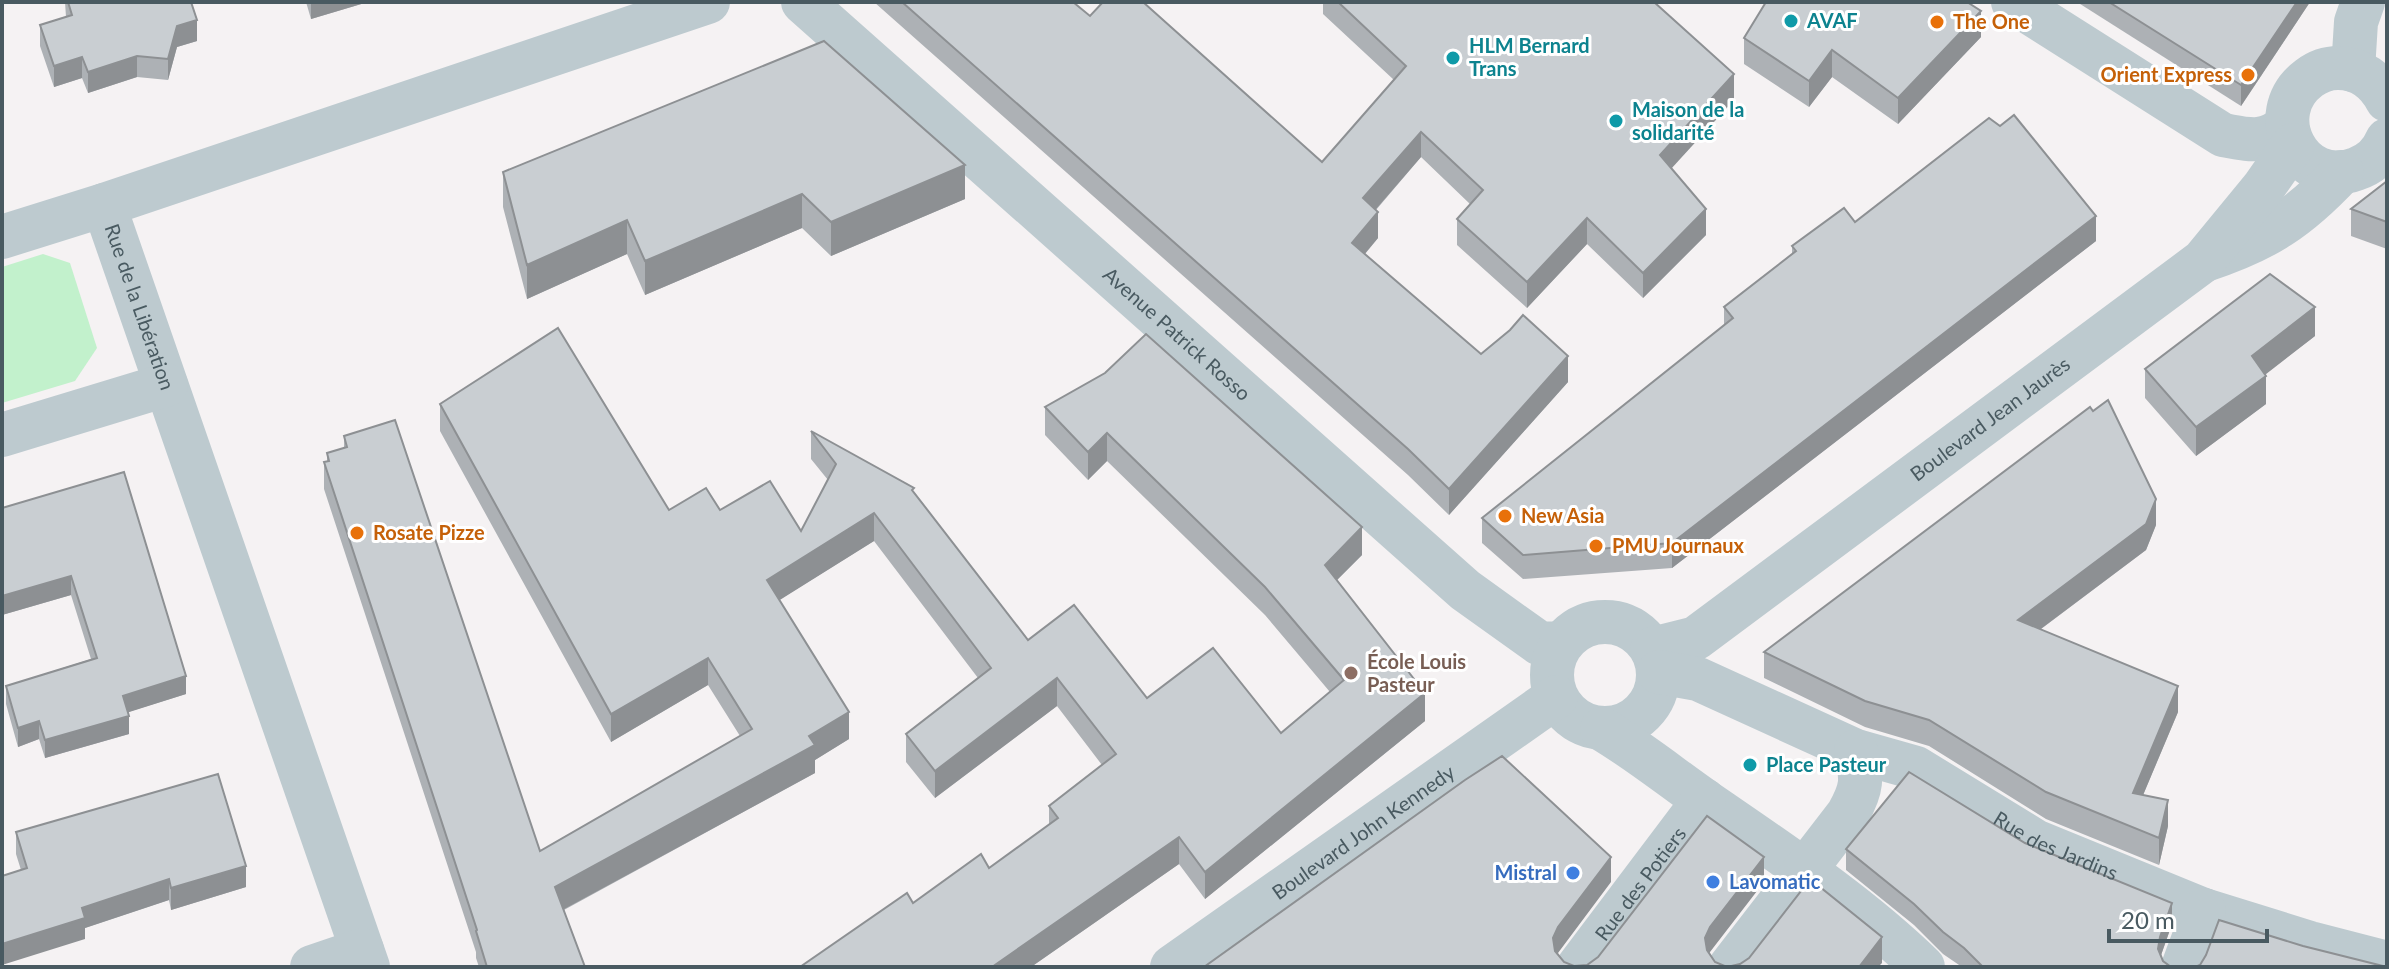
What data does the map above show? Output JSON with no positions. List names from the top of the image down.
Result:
{
  "streets": {
    "street": [
      "Rue de la Libération",
      "Avenue Patrick Rosso",
      "Boulevard Jean Jaurès",
      "Boulevard John Kennedy",
      "Rue des Jardins",
      "Rue des Potiers"
    ]
  },
  "crossings": [
    ["Avenue Patrick Rosso", "Boulevard Jean Jaurès"],
    ["Avenue Patrick Rosso", "Boulevard John Kennedy"],
    ["Boulevard Jean Jaurès", "Boulevard John Kennedy"]
  ],
  "places": [
    "AVAF",
    "The One",
    "HLM Bernard Trans",
    "Orient Express",
    "Maison de la solidarité",
    "New Asia",
    "Rosate Pizze",
    "PMU Journaux",
    "École Louis Pasteur",
    "Place Pasteur",
    "Mistral",
    "Lavomatic"
  ],
  "scale_bar": "20 m"
}
